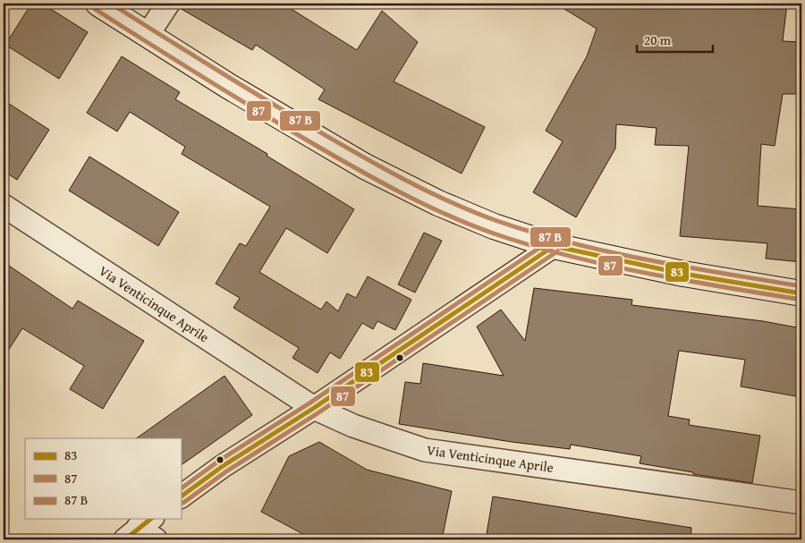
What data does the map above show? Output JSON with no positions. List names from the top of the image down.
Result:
{
  "streets": {
    "street": ["Via Venticinque Aprile"]
  },
  "lines": ["transit line 87", "transit line 83"],
  "legend": ["83", "87", "87 B"],
  "scale_bar": "20 m"
}
